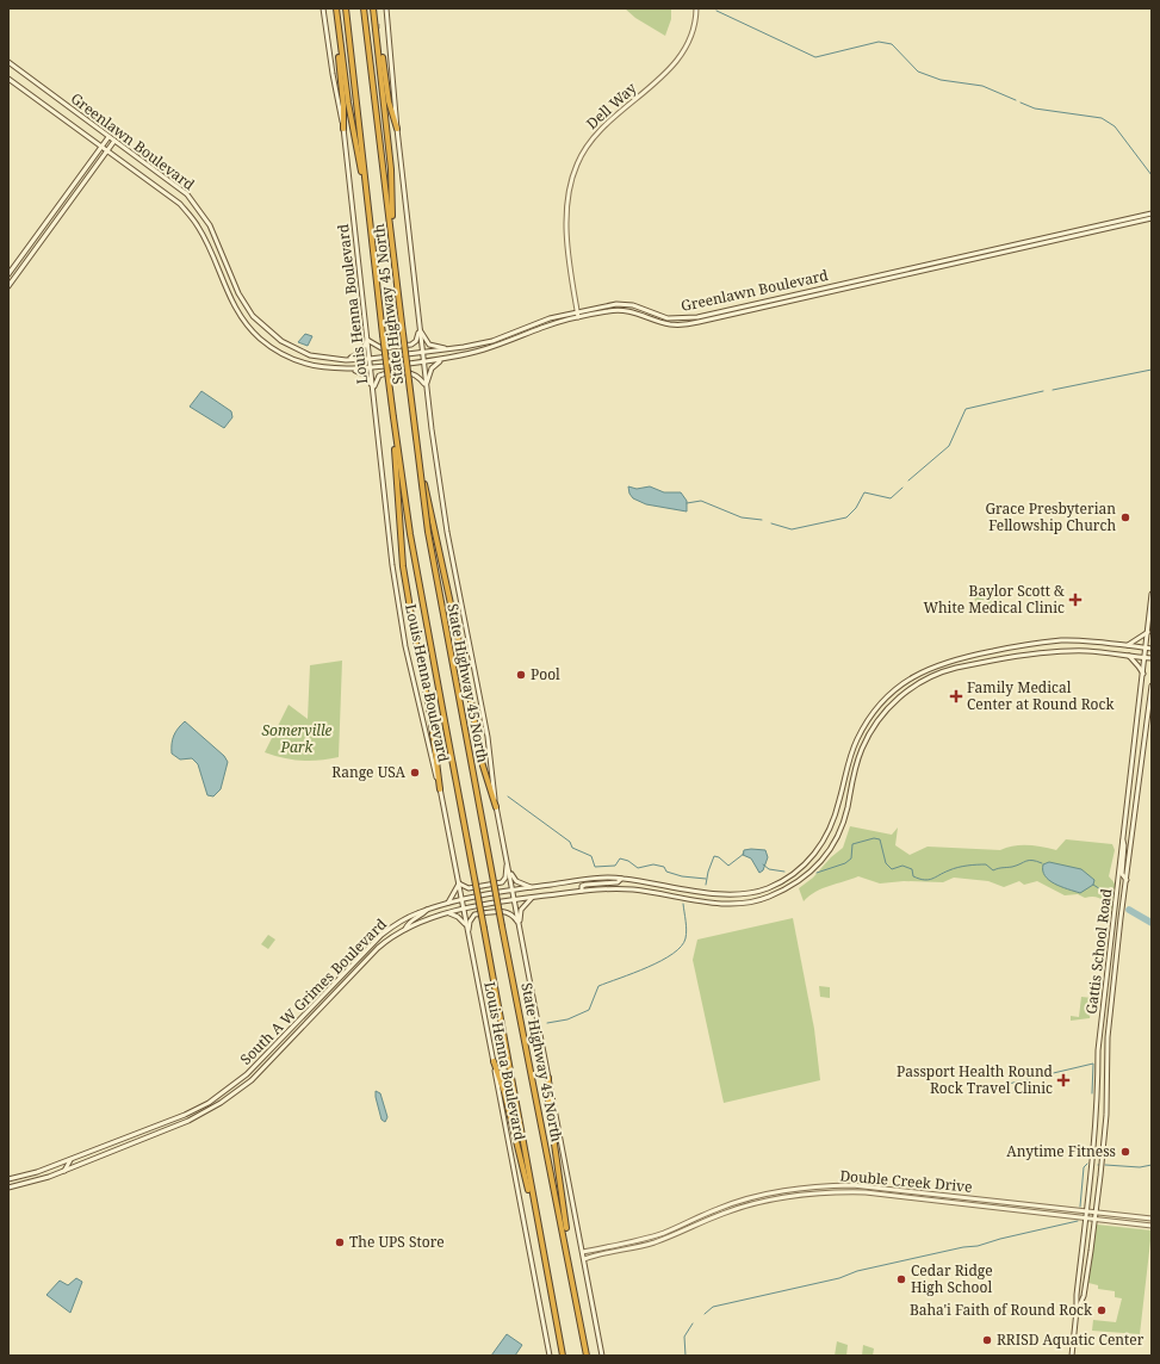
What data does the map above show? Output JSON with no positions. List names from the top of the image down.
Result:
{
  "streets": {
    "highway": ["State Highway 45 North"],
    "main road": [
      "Dell Way",
      "Greenlawn Boulevard",
      "Louis Henna Boulevard",
      "Gattis School Road",
      "South A W Grimes Boulevard",
      "Double Creek Drive"
    ]
  },
  "crossings": [
    ["Dell Way", "Greenlawn Boulevard"],
    ["Greenlawn Boulevard", "Louis Henna Boulevard"],
    ["Louis Henna Boulevard", "South A W Grimes Boulevard"],
    ["Gattis School Road", "South A W Grimes Boulevard"],
    ["Gattis School Road", "Double Creek Drive"]
  ],
  "parks": ["Somerville Park"],
  "places": {
    "other": [
      "Grace Presbyterian Fellowship Church",
      "Pool",
      "Range USA",
      "Anytime Fitness",
      "The UPS Store",
      "Cedar Ridge High School",
      "Baha'i Faith of Round Rock",
      "RRISD Aquatic Center"
    ],
    "health": ["Baylor Scott & White Medical Clinic", "Family Medical Center at Round Rock", "Passport Health Round Rock Travel Clinic"]
  }
}
